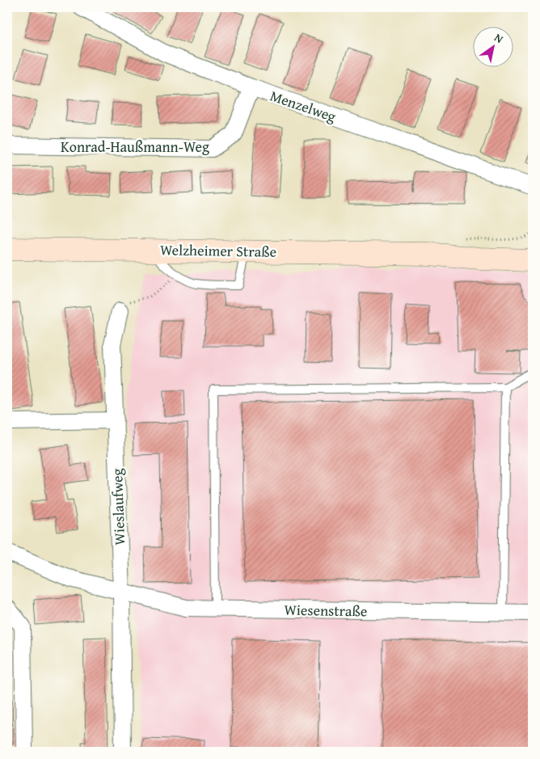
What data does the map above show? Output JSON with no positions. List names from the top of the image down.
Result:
{
  "streets": {
    "main road": ["Welzheimer Straße"],
    "street": [
      "Menzelweg",
      "Konrad-Haußmann-Weg",
      "Wieslaufweg",
      "Wiesenstraße"
    ]
  },
  "crossings": [
    ["Menzelweg", "Konrad-Haußmann-Weg"],
    ["Wieslaufweg", "Wiesenstraße"]
  ],
  "north": "top right"
}
